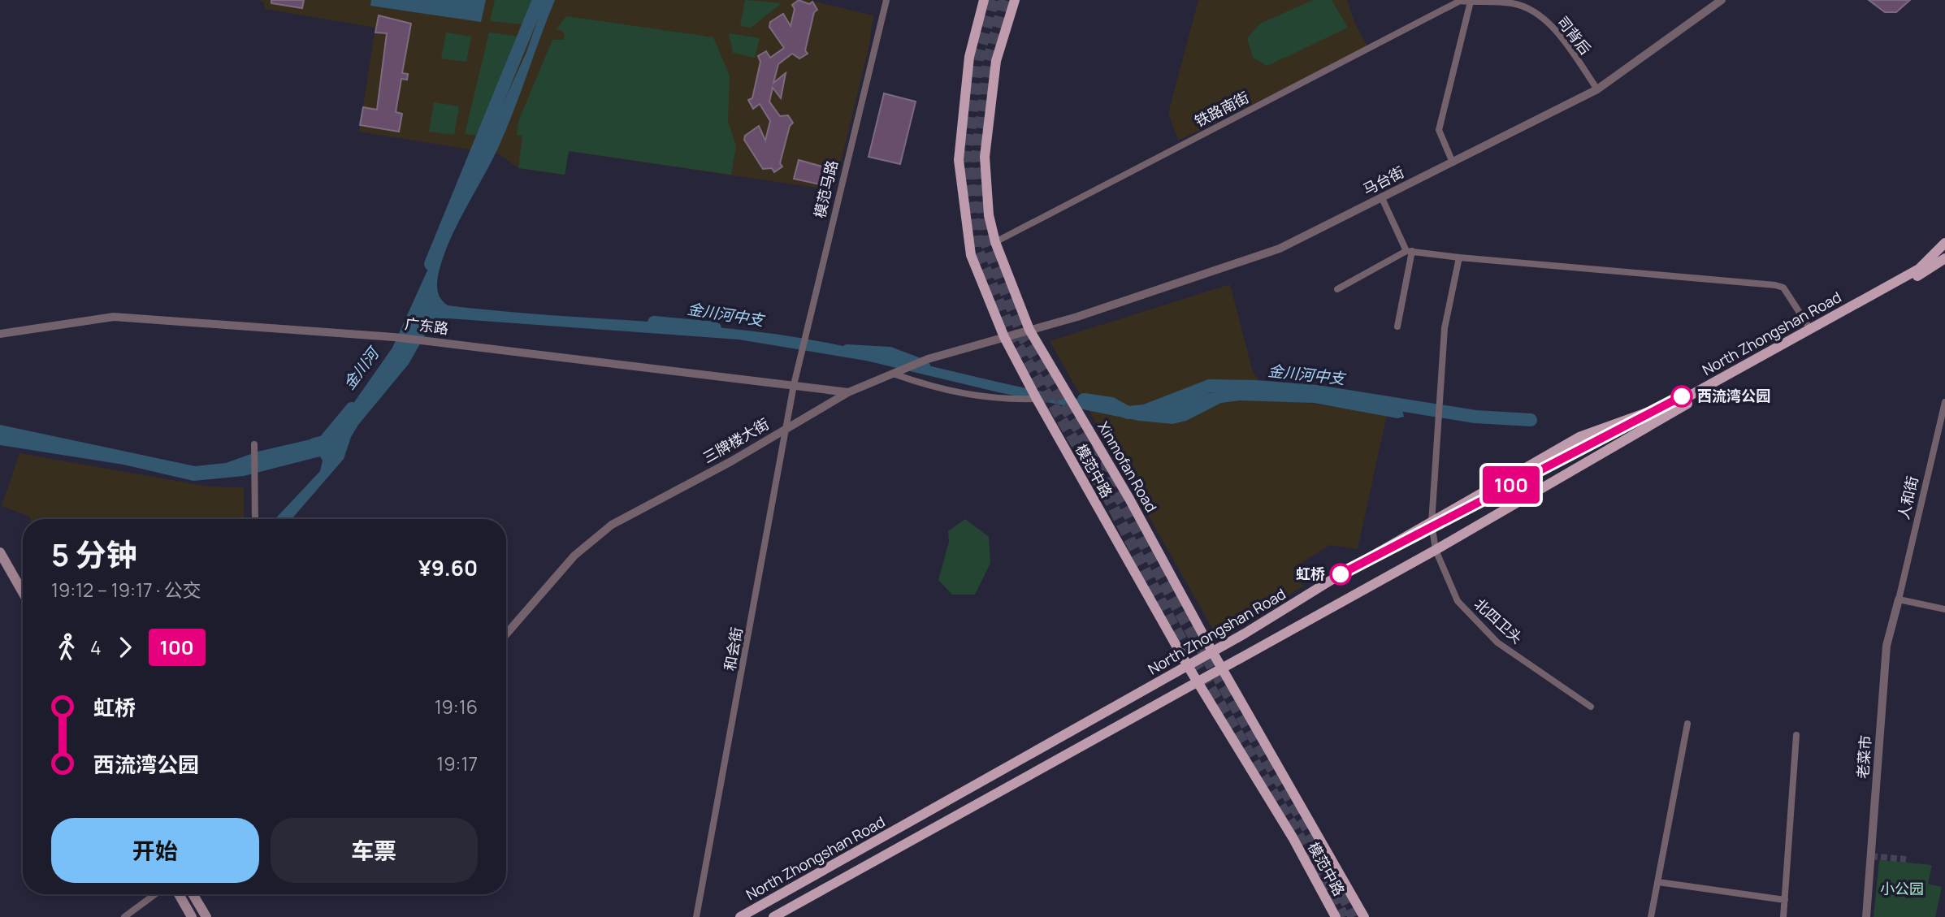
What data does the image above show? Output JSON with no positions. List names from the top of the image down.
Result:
{
  "streets": {
    "main road": ["North Zhongshan Road", "Xinmofan Road", "模范中路"],
    "street": [
      "司背后",
      "铁路南街",
      "马台街",
      "模范马路",
      "广东路",
      "三牌楼大街",
      "人和街",
      "北四卫头",
      "和会街",
      "老菜市"
    ]
  },
  "crossings": [
    ["司背后", "铁路南街"],
    ["司背后", "马台街"],
    ["铁路南街", "Xinmofan Road"],
    ["马台街", "三牌楼大街"],
    ["马台街", "Xinmofan Road"],
    ["模范马路", "广东路"],
    ["模范马路", "和会街"],
    ["广东路", "三牌楼大街"],
    ["广东路", "和会街"],
    ["North Zhongshan Road", "Xinmofan Road"],
    ["North Zhongshan Road", "模范中路"],
    ["North Zhongshan Road", "北四卫头"],
    ["三牌楼大街", "Xinmofan Road"],
    ["三牌楼大街", "模范中路"],
    ["三牌楼大街", "和会街"],
    ["人和街", "老菜市"]
  ],
  "water": ["金川河中支", "金川河"],
  "parks": ["小公园"],
  "places": ["西流湾公园", "虹桥"],
  "lines": ["bus line 100"],
  "page": {
    "on_map": "100",
    "heading": ["5 分钟", "19:12 – 19:17 · 公交", "¥9.60"],
    "legs": ["4", "100"],
    "list": [
      {
        "name": "虹桥",
        "value": "19:16"
      },
      {
        "name": "西流湾公园",
        "value": "19:17"
      }
    ],
    "buttons": ["开始", "车票"]
  }
}
